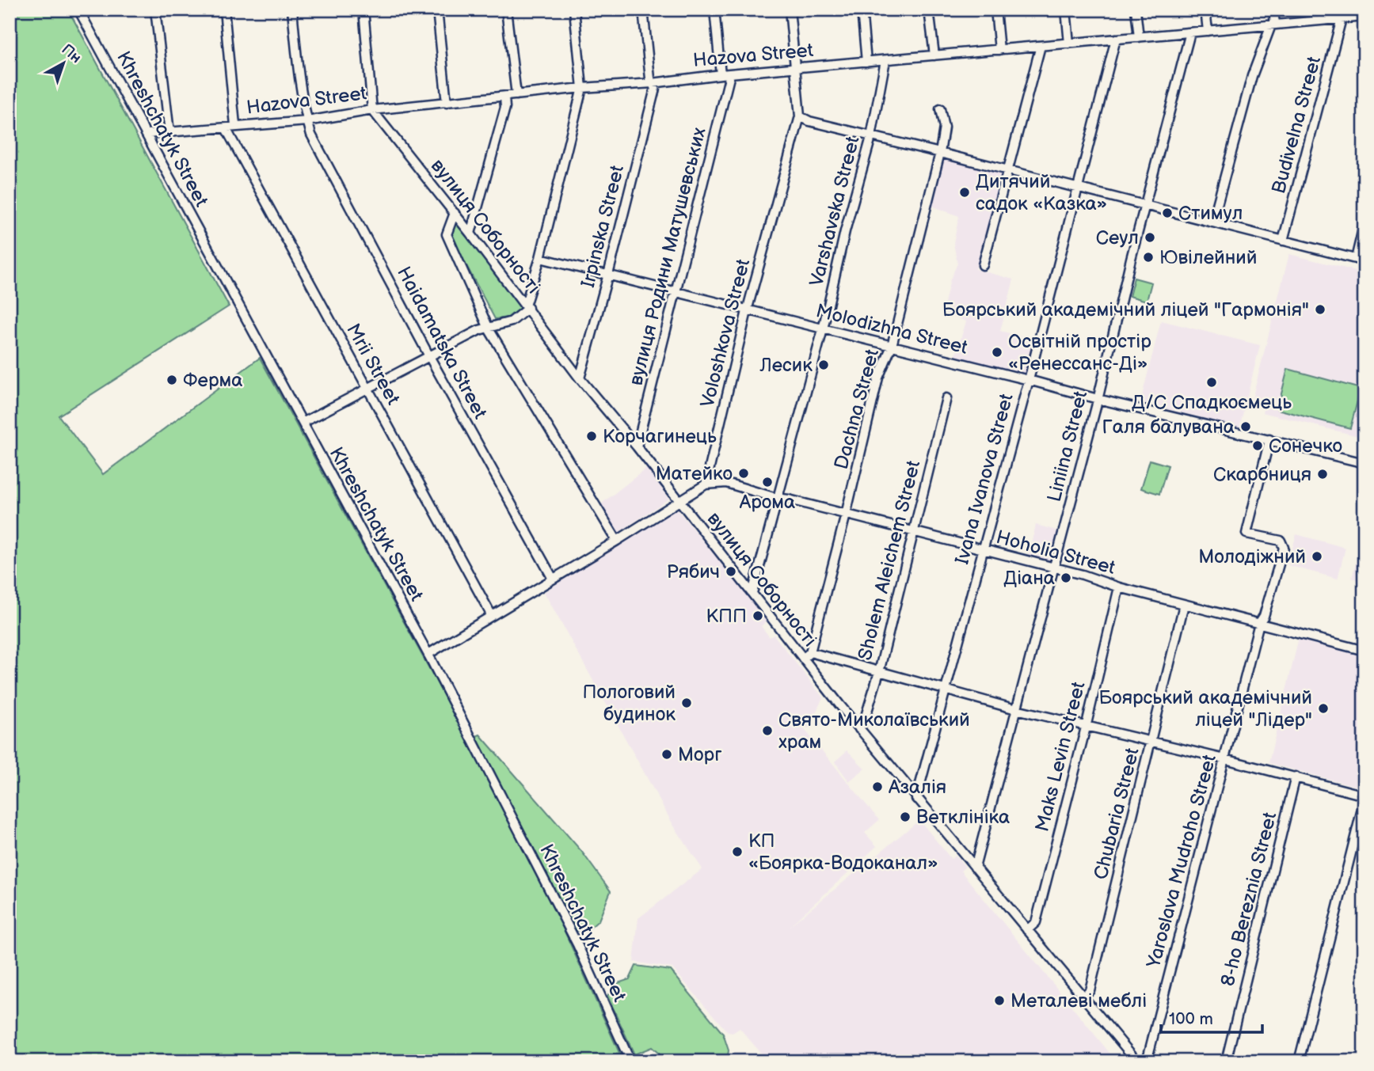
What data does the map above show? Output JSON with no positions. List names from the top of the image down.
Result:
{
  "streets": {
    "street": [
      "Hazova Street",
      "Budivelna Street",
      "Khreshchatyk Street",
      "Varshavska Street",
      "вулиця Соборності",
      "Irpinska Street",
      "вулиця Родини Матушевських",
      "Molodizhna Street",
      "Voloshkova Street",
      "Haidamatska Street",
      "Mrii Street",
      "Dachna Street",
      "Liniina Street",
      "Ivana Ivanova Street",
      "Hoholia Street",
      "Sholem Aleichem Street",
      "Maks Levin Street",
      "Chubaria Street",
      "Yaroslava Mudroho Street",
      "8-ho Bereznia Street"
    ]
  },
  "crossings": [
    ["Hazova Street", "Budivelna Street"],
    ["Hazova Street", "Khreshchatyk Street"],
    ["Hazova Street", "Varshavska Street"],
    ["Hazova Street", "вулиця Соборності"],
    ["Hazova Street", "Irpinska Street"],
    ["Hazova Street", "вулиця Родини Матушевських"],
    ["Hazova Street", "Voloshkova Street"],
    ["Hazova Street", "Haidamatska Street"],
    ["Hazova Street", "Mrii Street"],
    ["Hazova Street", "Liniina Street"],
    ["Hazova Street", "Ivana Ivanova Street"],
    ["Varshavska Street", "вулиця Соборності"],
    ["Varshavska Street", "Molodizhna Street"],
    ["Varshavska Street", "Hoholia Street"],
    ["вулиця Соборності", "Irpinska Street"],
    ["вулиця Соборності", "вулиця Родини Матушевських"],
    ["вулиця Соборності", "Liniina Street"],
    ["вулиця Соборності", "Ivana Ivanova Street"],
    ["вулиця Соборності", "Sholem Aleichem Street"],
    ["вулиця Соборності", "Maks Levin Street"],
    ["вулиця Соборності", "Chubaria Street"],
    ["Irpinska Street", "Molodizhna Street"],
    ["вулиця Родини Матушевських", "Molodizhna Street"],
    ["Molodizhna Street", "Voloshkova Street"],
    ["Molodizhna Street", "Dachna Street"],
    ["Molodizhna Street", "Liniina Street"],
    ["Molodizhna Street", "Ivana Ivanova Street"],
    ["Molodizhna Street", "Yaroslava Mudroho Street"],
    ["Voloshkova Street", "Hoholia Street"],
    ["Dachna Street", "Hoholia Street"],
    ["Liniina Street", "Hoholia Street"],
    ["Ivana Ivanova Street", "Hoholia Street"],
    ["Hoholia Street", "Sholem Aleichem Street"],
    ["Hoholia Street", "Maks Levin Street"],
    ["Hoholia Street", "Chubaria Street"],
    ["Hoholia Street", "Yaroslava Mudroho Street"]
  ],
  "places": [
    "Дитячий садок «Казка»",
    "Стимул",
    "Сеул",
    "Ювілейний",
    "Боярський академічний ліцей \"Гармонія\"",
    "Освітній простір «Ренессанс-Ді»",
    "Лесик",
    "Ферма",
    "Д/С Спадкоємець",
    "Галя балувана",
    "Корчагинець",
    "Сонечко",
    "Матейко",
    "Скарбниця",
    "Арома",
    "Молодіжний",
    "Рябич",
    "Діана",
    "КПП",
    "Пологовий будинок",
    "Боярський академічний ліцей \"Лідер\"",
    "Свято-Миколаївський храм",
    "Морг",
    "Азалія",
    "Ветклініка",
    "КП «Боярка-Водоканал»",
    "Металеві меблі"
  ],
  "scale_bar": "100 m",
  "north": "top right"
}
